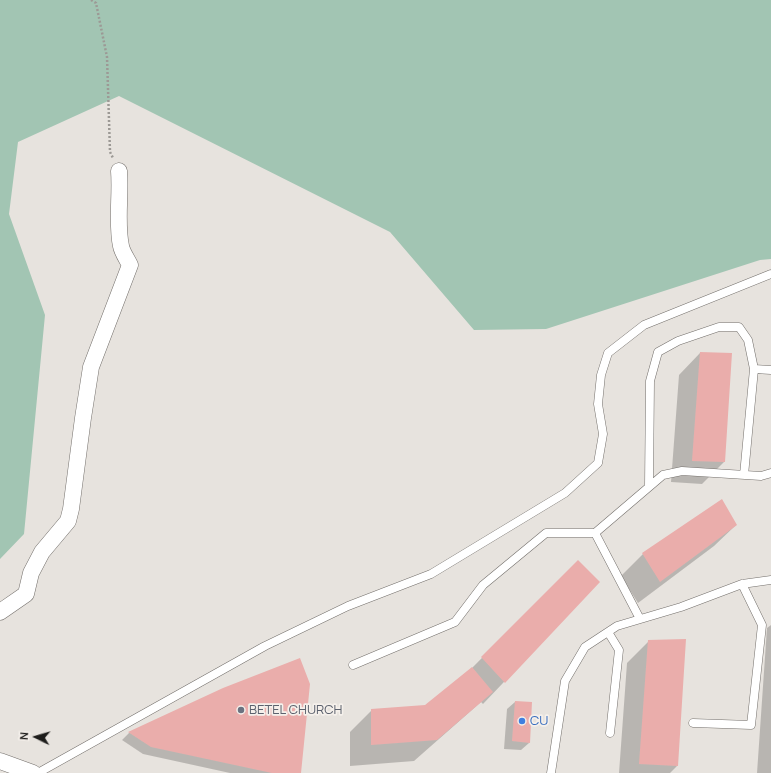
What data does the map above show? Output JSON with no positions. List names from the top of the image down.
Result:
{
  "places": ["BETEL CHURCH", "CU"],
  "north": "left"
}
